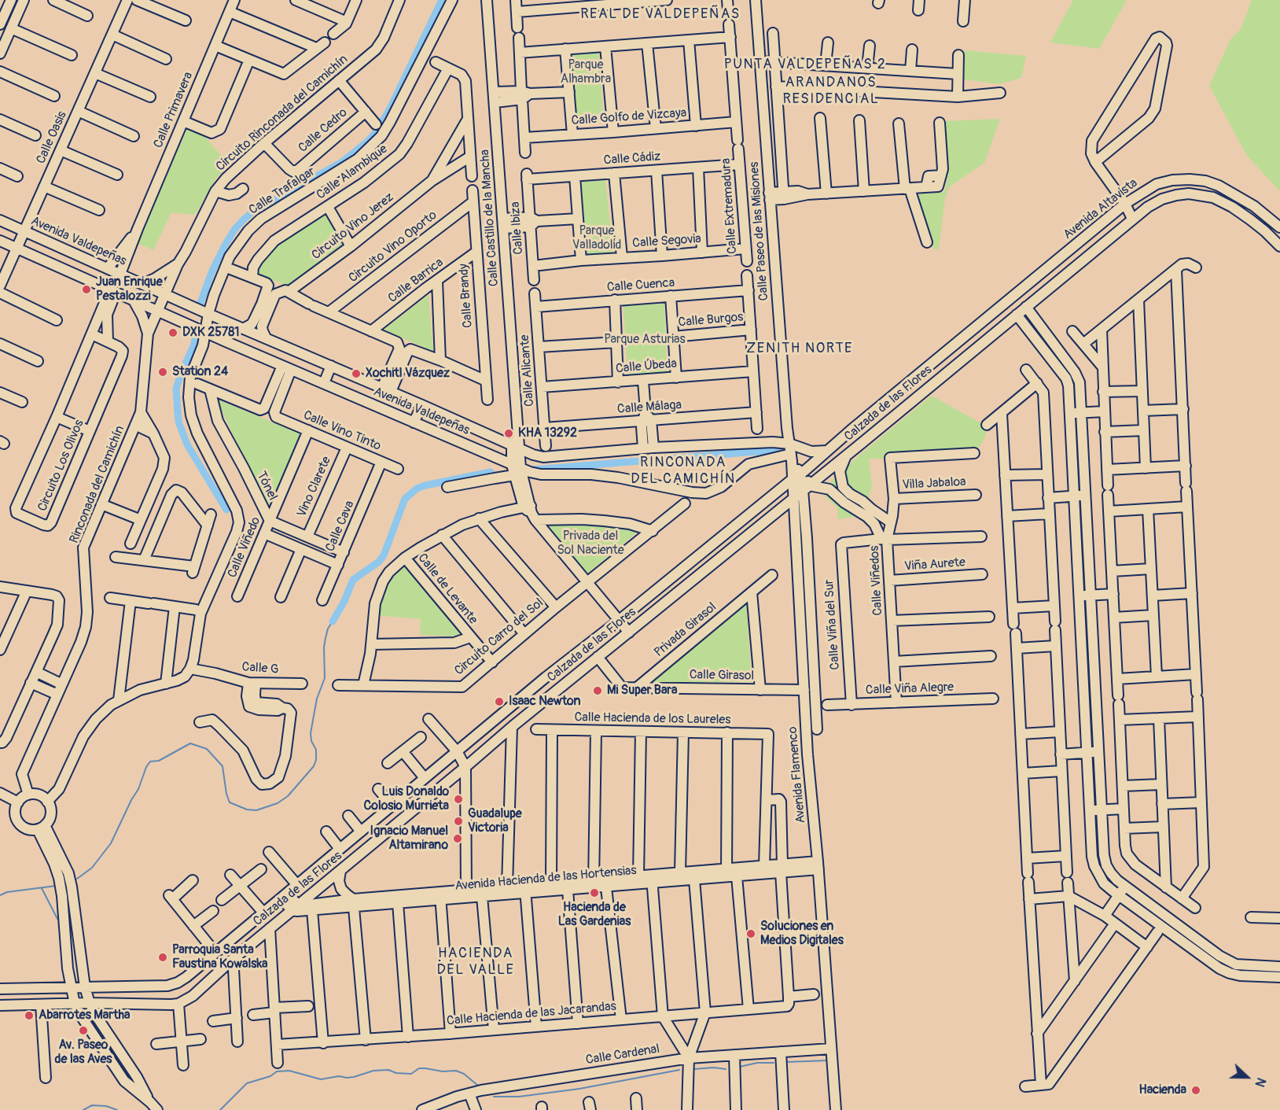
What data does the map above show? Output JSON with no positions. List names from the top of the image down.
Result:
{
  "streets": {
    "street": [
      "Calle Primavera",
      "Circuito Rinconada del Camichín",
      "Calle Golfo de Vizcaya",
      "Calle Cedro",
      "Calle Oasis",
      "Calle Cádiz",
      "Calle Alambique",
      "Calle Trafalgar",
      "Calle Extremadura",
      "Avenida Altavista",
      "Calle Castillo de la Mancha",
      "Circuito Vino Jerez",
      "Calle Ibiza",
      "Calle Paseo de las Misiones",
      "Avenida Valdepeñas",
      "Calle Segovia",
      "Circuito Vino Oporto",
      "Calle Barrica",
      "Calle Cuenca",
      "Calle Brandy",
      "Calle Burgos",
      "Calle Úbeda",
      "Calle Alicante",
      "Calzada de las Flores",
      "Calle Málaga",
      "Calle Vino Tinto",
      "Circuito Los Olivos",
      "Villa Jabaloa",
      "Rinconada del Camichín",
      "Tónel",
      "Vino Clarete",
      "Calle Cava",
      "Calle Viñedo",
      "Viña Aurete",
      "Calle Viñedos",
      "Calle de Levante",
      "Calle Viña del Sur",
      "Privada Girasol",
      "Circuito Carro del Sol",
      "Calle G",
      "Calle Girasol",
      "Calle Viña Alegre",
      "Calle Hacienda de los Laureles",
      "Avenida Flamenco",
      "Avenida Hacienda de las Hortensias",
      "Calle Hacienda de las Jacarandas",
      "Calle Cardenal"
    ]
  },
  "crossings": [
    ["Circuito Rinconada del Camichín", "Calle Cedro"],
    ["Circuito Rinconada del Camichín", "Avenida Valdepeñas"],
    ["Circuito Rinconada del Camichín", "Rinconada del Camichín"],
    ["Calle Golfo de Vizcaya", "Calle Extremadura"],
    ["Calle Oasis", "Avenida Valdepeñas"],
    ["Calle Cádiz", "Calle Extremadura"],
    ["Calle Cádiz", "Calle Ibiza"],
    ["Calle Trafalgar", "Avenida Valdepeñas"],
    ["Calle Trafalgar", "Calle G"],
    ["Calle Extremadura", "Calle Segovia"],
    ["Avenida Altavista", "Calzada de las Flores"],
    ["Calle Castillo de la Mancha", "Avenida Valdepeñas"],
    ["Calle Ibiza", "Calle Segovia"],
    ["Calle Paseo de las Misiones", "Avenida Valdepeñas"],
    ["Calle Paseo de las Misiones", "Calzada de las Flores"],
    ["Calle Paseo de las Misiones", "Avenida Flamenco"],
    ["Avenida Valdepeñas", "Calzada de las Flores"],
    ["Avenida Valdepeñas", "Circuito Los Olivos"],
    ["Circuito Vino Oporto", "Calle Brandy"],
    ["Calle Barrica", "Calle Brandy"],
    ["Calle Cuenca", "Calle Alicante"],
    ["Calle Úbeda", "Calle Alicante"],
    ["Calle Alicante", "Calle Málaga"],
    ["Calzada de las Flores", "Calle Girasol"],
    ["Calzada de las Flores", "Avenida Flamenco"],
    ["Calzada de las Flores", "Avenida Hacienda de las Hortensias"],
    ["Calle Vino Tinto", "Vino Clarete"],
    ["Calle Vino Tinto", "Calle Cava"],
    ["Calle Vino Tinto", "Calle Viñedo"],
    ["Villa Jabaloa", "Calle Viñedos"],
    ["Tónel", "Vino Clarete"],
    ["Tónel", "Calle Cava"],
    ["Tónel", "Calle Viñedo"],
    ["Viña Aurete", "Calle Viñedos"],
    ["Calle Viñedos", "Calle Viña del Sur"],
    ["Calle Viñedos", "Calle Viña Alegre"],
    ["Calle de Levante", "Circuito Carro del Sol"],
    ["Calle Viña del Sur", "Calle Viña Alegre"],
    ["Privada Girasol", "Calle Girasol"],
    ["Calle Girasol", "Avenida Flamenco"],
    ["Avenida Flamenco", "Avenida Hacienda de las Hortensias"],
    ["Avenida Flamenco", "Calle Cardenal"]
  ],
  "districts": [
    "REAL DE VALDEPEÑAS",
    "PUNTA VALDEPEÑAS 2",
    "ARANDANOS RESIDENCIAL",
    "ZENITH NORTE",
    "RINCONADA DEL CAMICHÍN",
    "HACIENDA DEL VALLE"
  ],
  "parks": [
    "Parque Alhambra",
    "Parque Valladolid",
    "Parque Asturias",
    "Privada del Sol Naciente"
  ],
  "places": [
    "Juan Enrique Pestalozzi",
    "DXK 25781",
    "Station 24",
    "Xochitl Vázquez",
    "KHA 13292",
    "Mi Super Bara",
    "Isaac Newton",
    "Luis Donaldo Colosio Murrieta",
    "Guadalupe Victoria",
    "Ignacio Manuel Altamirano",
    "Hacienda de Las Gardenias",
    "Soluciones en Medios Digitales",
    "Parroquia Santa Faustina Kowalska",
    "Abarrotes Martha",
    "Av. Paseo de las Aves",
    "Hacienda"
  ],
  "north": "right"
}
